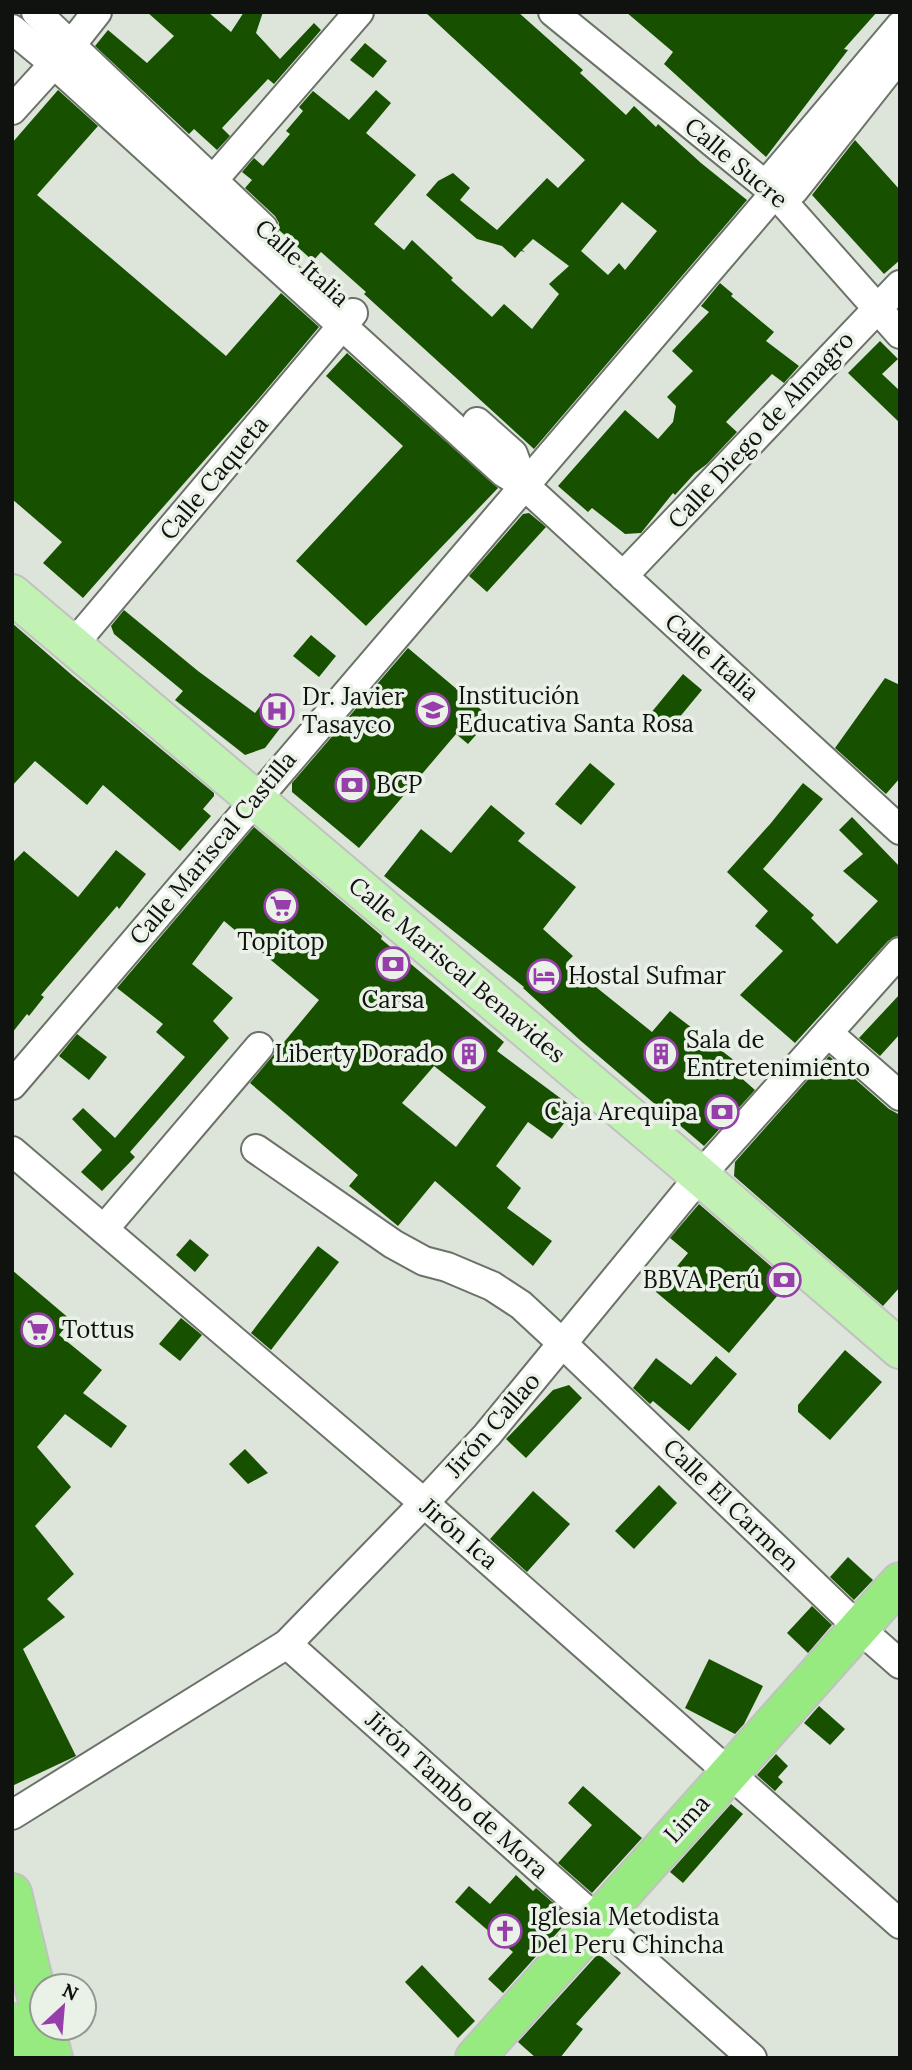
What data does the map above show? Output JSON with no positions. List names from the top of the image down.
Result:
{
  "streets": {
    "highway": ["Lima"],
    "main road": ["Calle Mariscal Benavides"],
    "street": [
      "Calle Sucre",
      "Calle Italia",
      "Calle Diego de Almagro",
      "Calle Caqueta",
      "Calle Mariscal Castilla",
      "Jirón Callao",
      "Calle El Carmen",
      "Jirón Ica",
      "Jirón Tambo de Mora"
    ]
  },
  "crossings": [
    ["Calle Sucre", "Calle Diego de Almagro"],
    ["Calle Sucre", "Calle Mariscal Castilla"],
    ["Calle Italia", "Calle Diego de Almagro"],
    ["Calle Italia", "Calle Caqueta"],
    ["Calle Italia", "Calle Mariscal Castilla"],
    ["Calle Caqueta", "Calle Mariscal Benavides"],
    ["Calle Mariscal Castilla", "Calle Mariscal Benavides"],
    ["Calle Mariscal Benavides", "Jirón Callao"],
    ["Jirón Callao", "Calle El Carmen"],
    ["Jirón Callao", "Jirón Ica"],
    ["Jirón Callao", "Jirón Tambo de Mora"],
    ["Calle El Carmen", "Lima"],
    ["Jirón Ica", "Lima"],
    ["Jirón Tambo de Mora", "Lima"]
  ],
  "places": {
    "school or university": ["Institución Educativa Santa Rosa"],
    "hospital": ["Dr. Javier Tasayco"],
    "bank": [
      "BCP",
      "Carsa",
      "Caja Arequipa",
      "BBVA Perú"
    ],
    "supermarket": ["Topitop", "Tottus"],
    "hotel": ["Hostal Sufmar"],
    "building": ["Liberty Dorado", "Sala de Entretenimiento"],
    "church": ["Iglesia Metodista Del Peru Chincha"]
  },
  "north": "top right"
}
